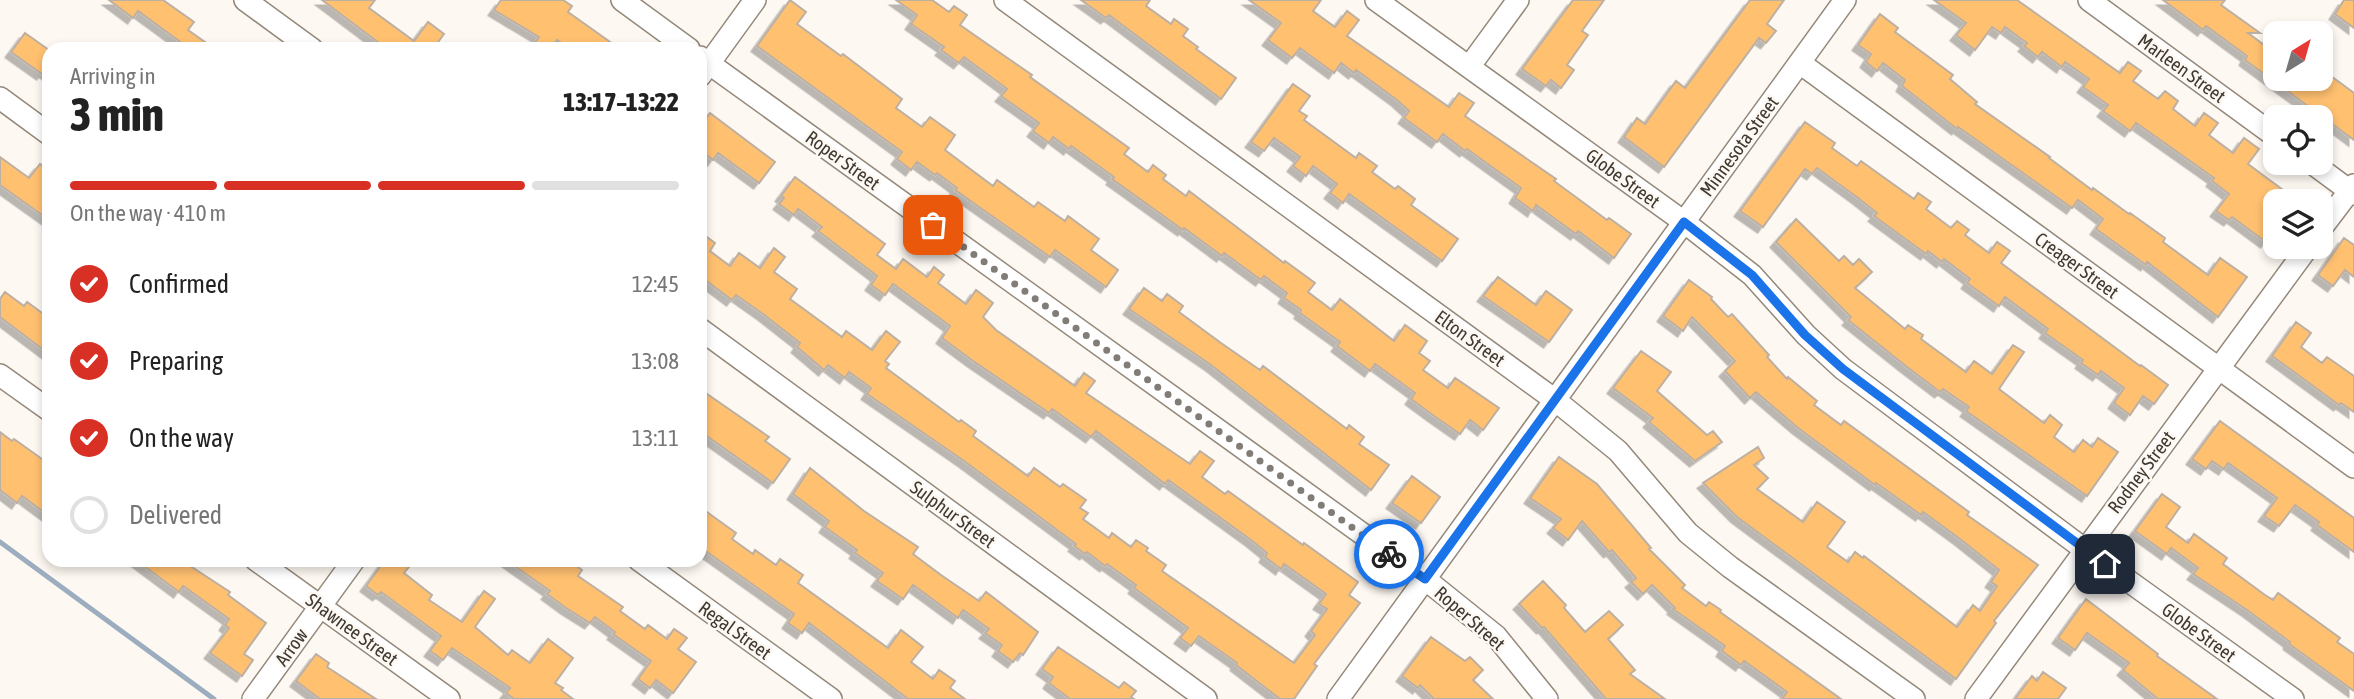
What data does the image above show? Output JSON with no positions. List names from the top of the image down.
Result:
{
  "streets": {
    "street": [
      "Marleen Street",
      "Minnesota Street",
      "Roper Street",
      "Globe Street",
      "Creager Street",
      "Elton Street",
      "Rodney Street",
      "Sulphur Street",
      "Shawnee Street",
      "Regal Street",
      "Arrow"
    ]
  },
  "crossings": [
    ["Minnesota Street", "Roper Street"],
    ["Minnesota Street", "Globe Street"],
    ["Minnesota Street", "Creager Street"],
    ["Minnesota Street", "Elton Street"],
    ["Globe Street", "Rodney Street"],
    ["Creager Street", "Rodney Street"],
    ["Shawnee Street", "Arrow"]
  ],
  "north": "top right",
  "page": {
    "heading": ["3 min", "Arriving in", "13:17–13:22"],
    "bar": "On the way · 410 m",
    "list": [
      ["Confirmed", "12:45"],
      ["Preparing", "13:08"],
      ["On the way", "13:11"],
      "Delivered"
    ]
  }
}
